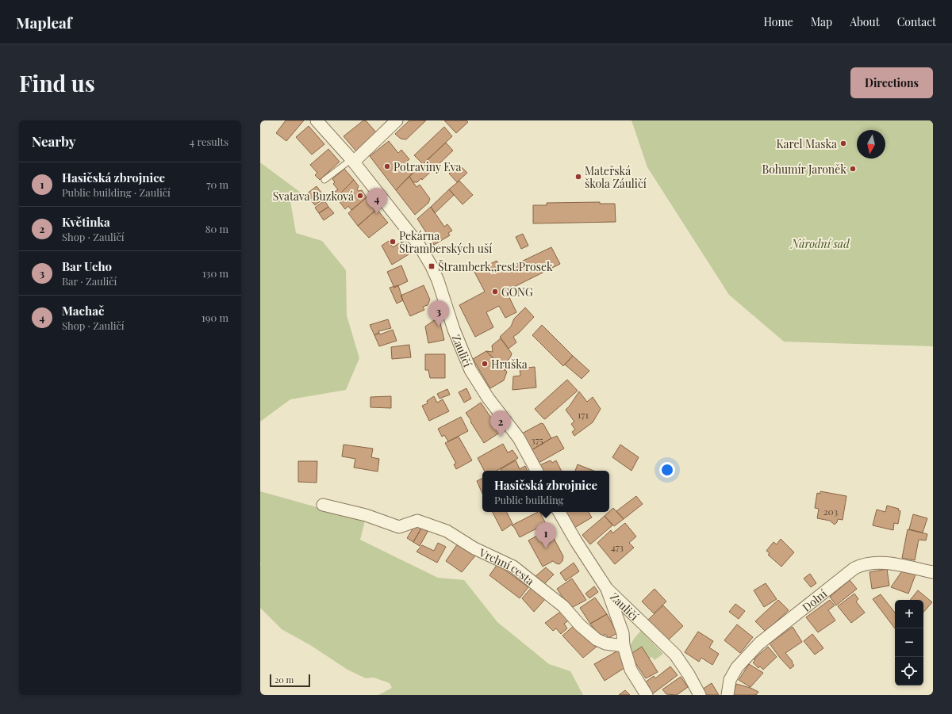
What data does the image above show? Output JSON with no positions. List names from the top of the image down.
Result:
{
  "streets": {
    "street": ["Zauličí", "Vrchní cesta", "Dolní"]
  },
  "parks": ["Národní sad"],
  "places": {
    "other": [
      "Karel Maska",
      "Potraviny Eva",
      "Bohumír Jaroněk",
      "Mateřská škola Záuličí",
      "Svatava Buzková",
      "Pekárna Štramberských uší",
      "GONG",
      "Hruška"
    ],
    "transit": ["Štramberk,,rest.Prosek"]
  },
  "house_numbers": [
    "171",
    "375",
    "203",
    "473"
  ],
  "scale_bar": "20 m",
  "north": "bottom",
  "page": {
    "header": "Mapleaf",
    "nav": [
      "Home",
      "Map",
      "About",
      "Contact"
    ],
    "buttons": "Directions",
    "title": "Find us",
    "heading": ["Nearby", "4 results"],
    "list": [
      {
        "mark": "1",
        "name": "Hasičská zbrojnice",
        "note": "Public building · Zauličí",
        "value": "70 m"
      },
      {
        "mark": "2",
        "name": "Květinka",
        "note": "Shop · Zauličí",
        "value": "80 m"
      },
      {
        "mark": "3",
        "name": "Bar Ucho",
        "note": "Bar · Zauličí",
        "value": "130 m"
      },
      {
        "mark": "4",
        "name": "Machač",
        "note": "Shop · Zauličí",
        "value": "190 m"
      }
    ],
    "pins": [
      "4",
      "3",
      "2",
      "1"
    ],
    "popup": ["Hasičská zbrojnice", "Public building"],
    "map_buttons": ["+", "−"],
    "scale": "20 m"
  }
}
